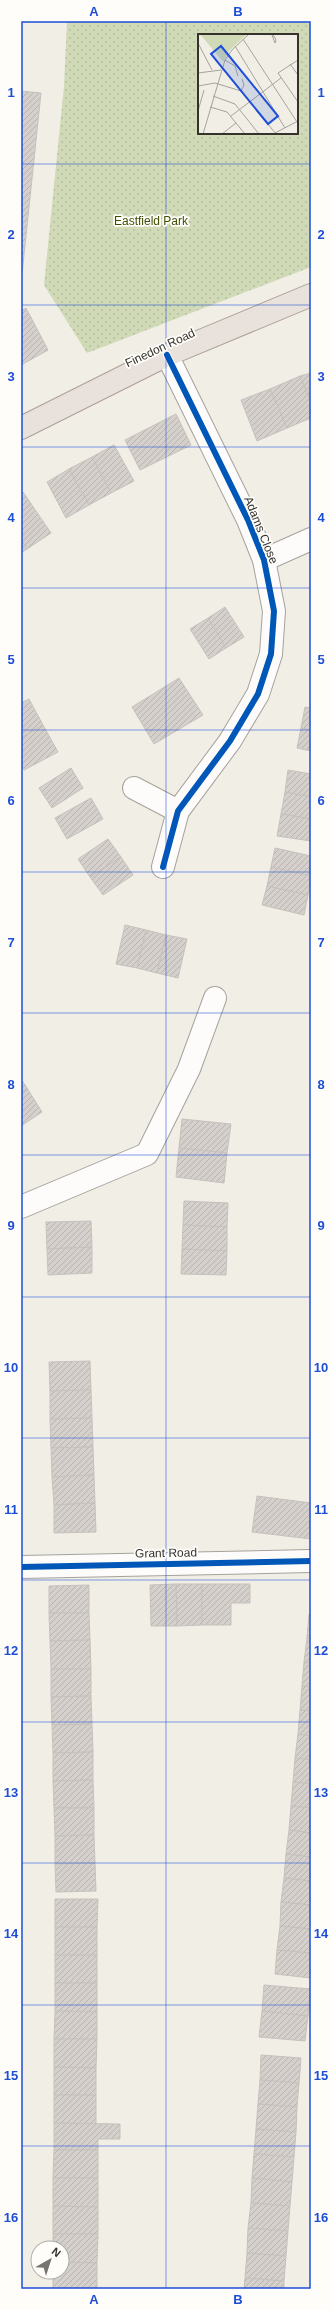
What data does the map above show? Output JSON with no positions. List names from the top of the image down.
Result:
{
  "streets": {
    "main road": ["Finedon Road"],
    "street": ["Adams Close", "Grant Road"]
  },
  "crossings": [
    ["Finedon Road", "Adams Close"]
  ],
  "parks": ["Eastfield Park"],
  "north": "top right",
  "grid": {
    "columns": ["A", "B"],
    "rows": [
      "1",
      "2",
      "3",
      "4",
      "5",
      "6",
      "7",
      "8",
      "9",
      "10",
      "11",
      "12",
      "13",
      "14",
      "15",
      "16"
    ]
  }
}
